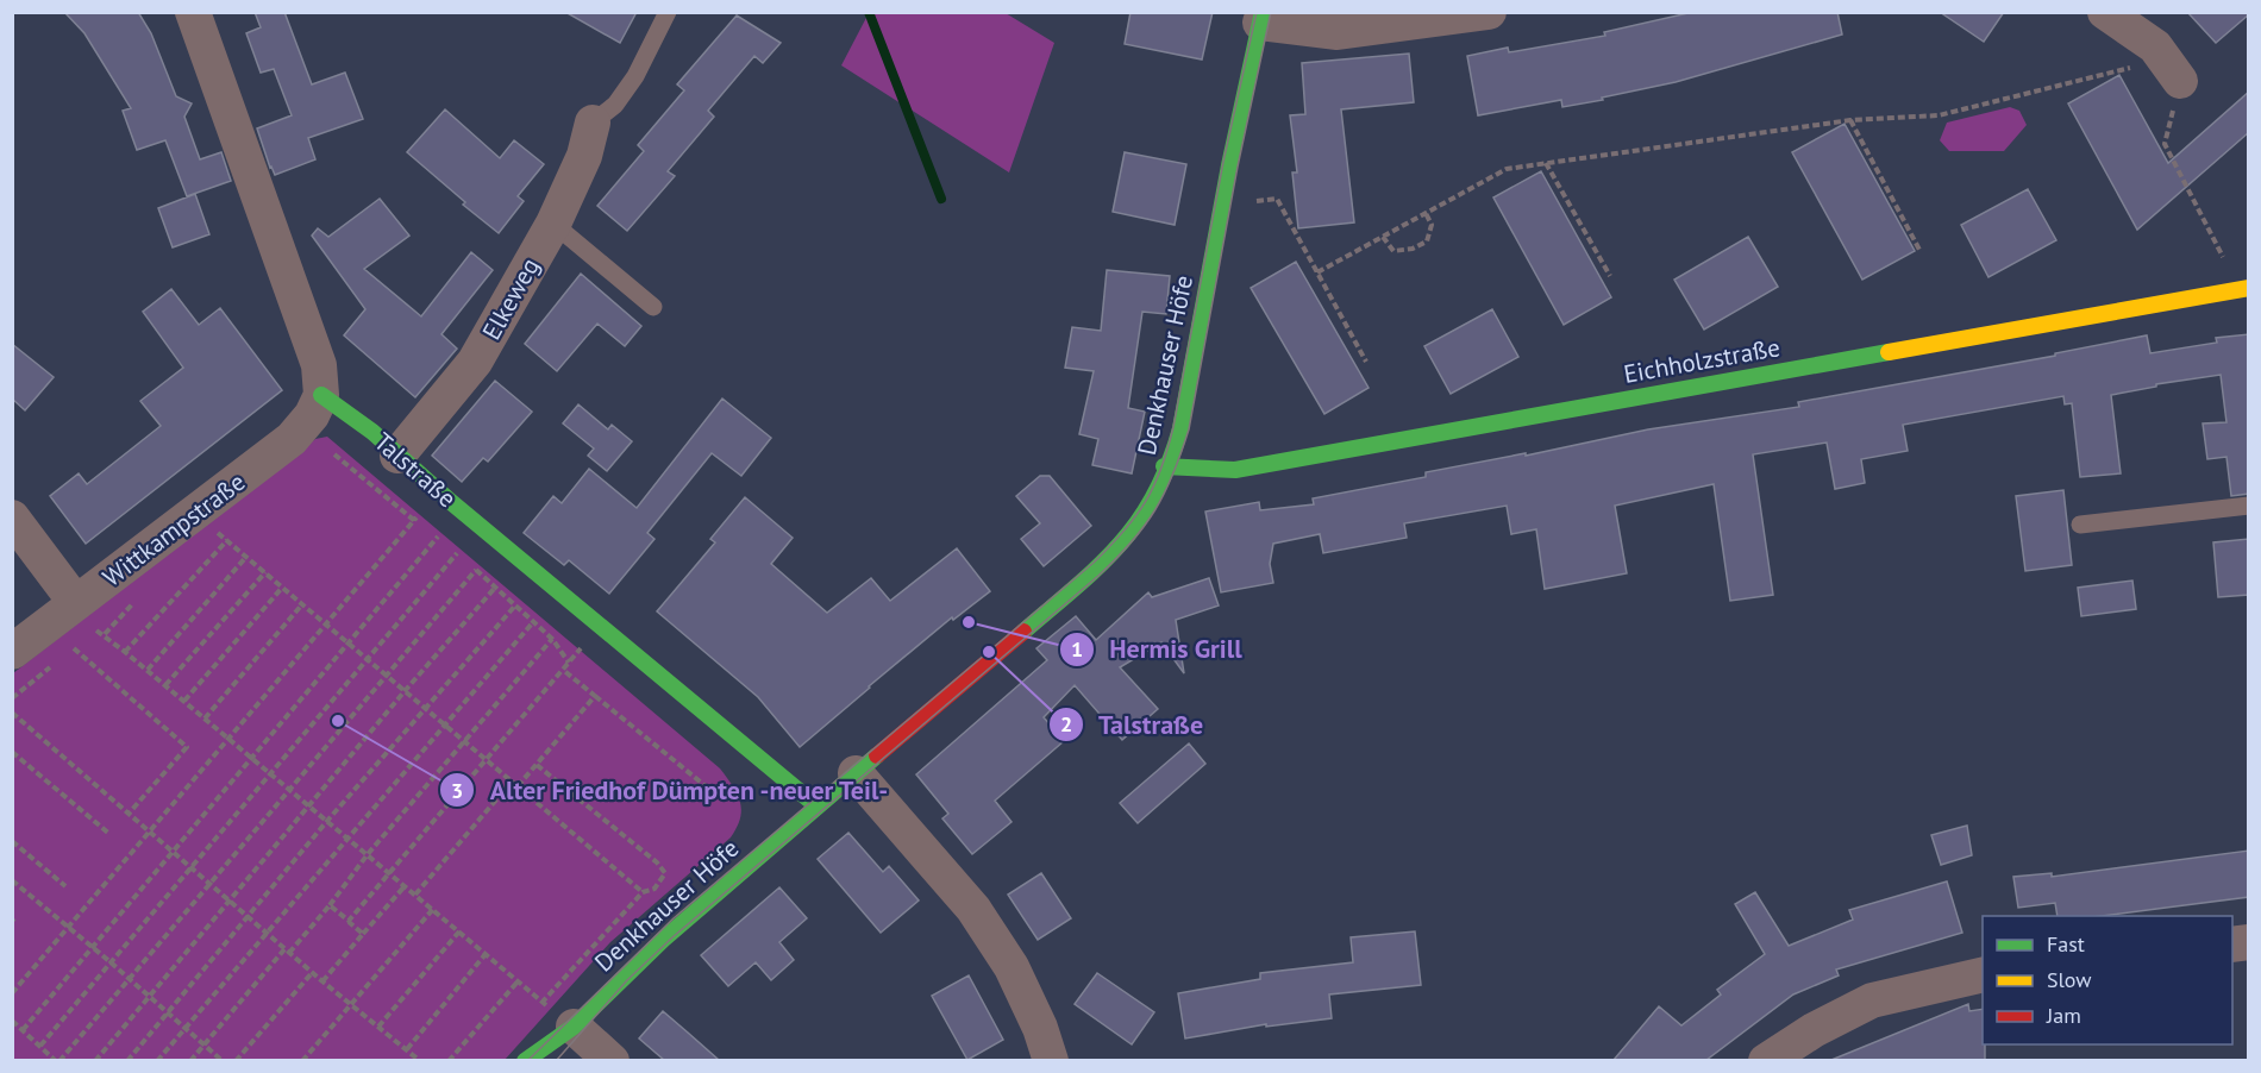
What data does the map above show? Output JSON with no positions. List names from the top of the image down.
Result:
{
  "streets": {
    "street": [
      "Elkeweg",
      "Eichholzstraße",
      "Denkhauser Höfe",
      "Talstraße",
      "Wittkampstraße"
    ]
  },
  "crossings": [
    ["Elkeweg", "Talstraße"],
    ["Eichholzstraße", "Denkhauser Höfe"],
    ["Denkhauser Höfe", "Talstraße"],
    ["Talstraße", "Wittkampstraße"]
  ],
  "places": ["Hermis Grill", "Talstraße", "Alter Friedhof Dümpten -neuer Teil-"],
  "legend": ["Fast", "Slow", "Jam"]
}
